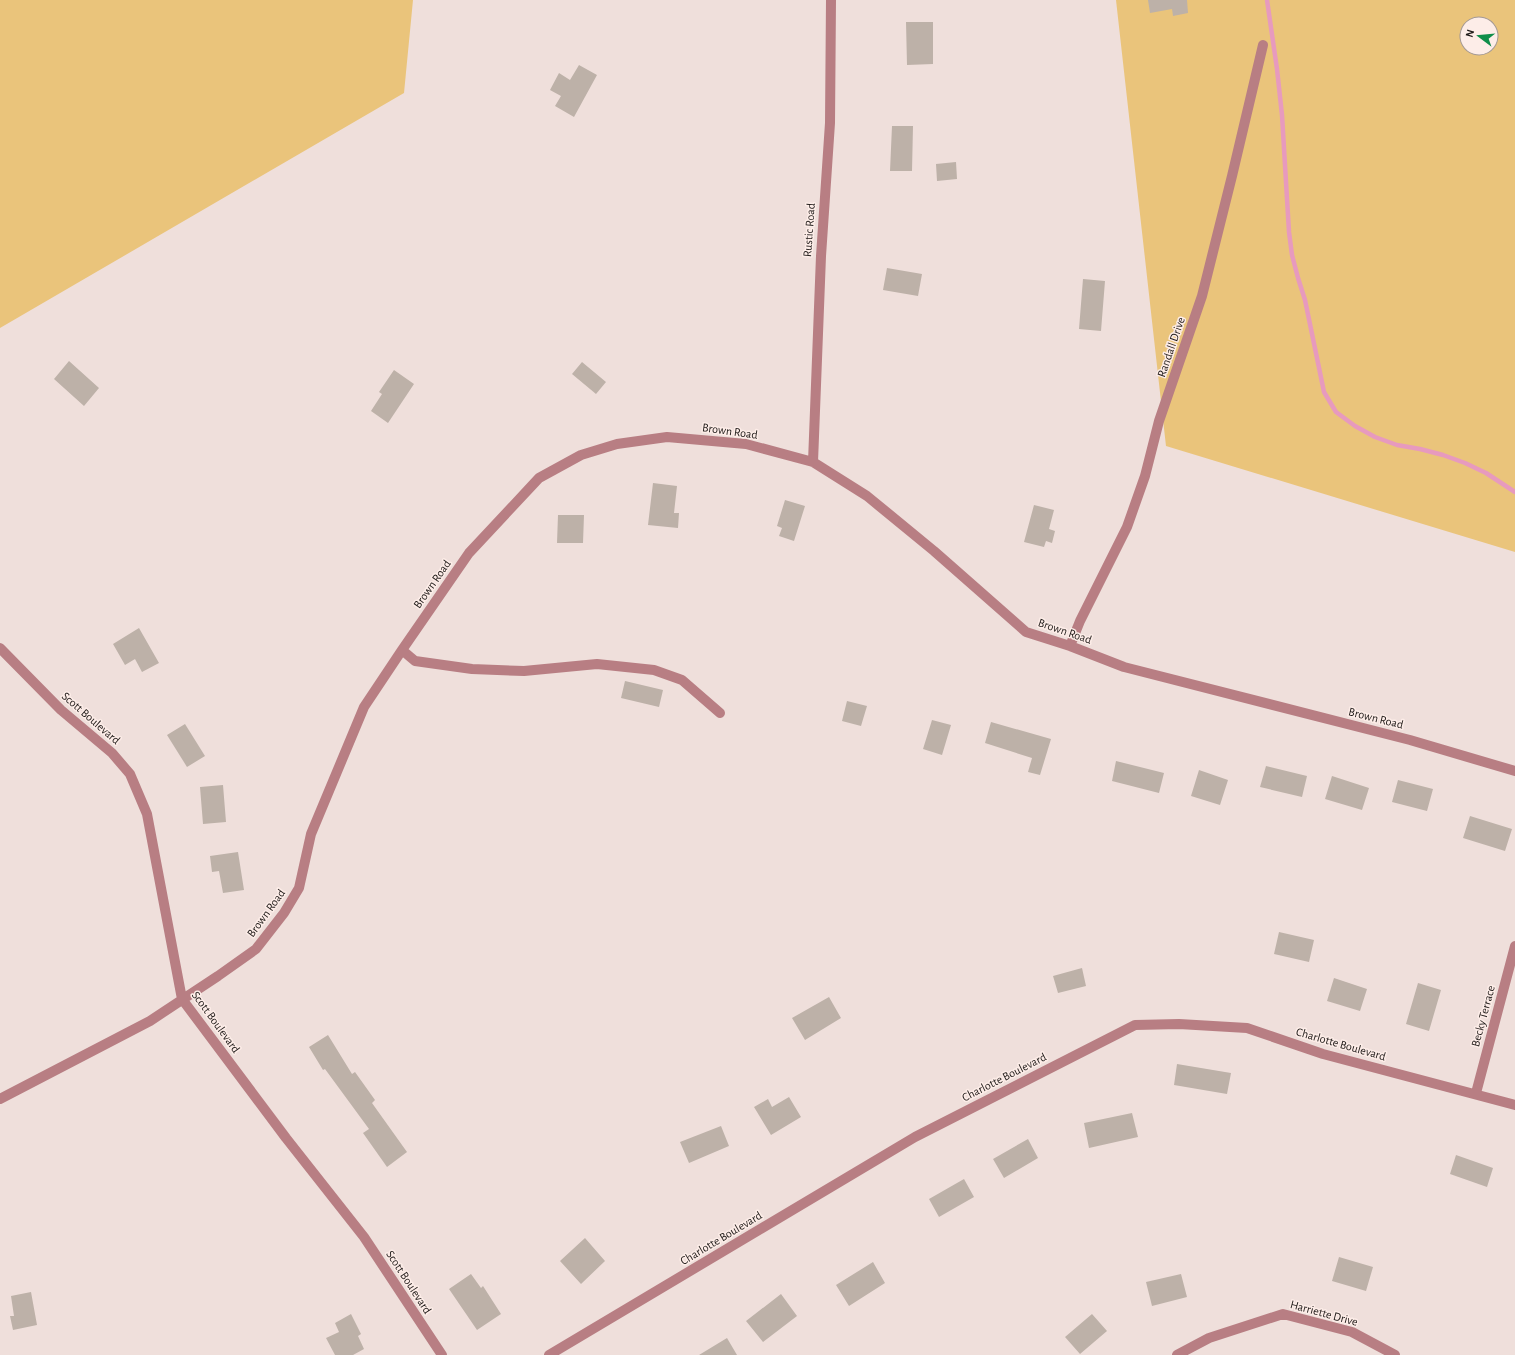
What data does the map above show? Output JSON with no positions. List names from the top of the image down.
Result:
{
  "streets": {
    "street": [
      "Rustic Road",
      "Randall Drive",
      "Brown Road",
      "Scott Boulevard",
      "Becky Terrace",
      "Charlotte Boulevard",
      "Harriette Drive"
    ]
  },
  "crossings": [
    ["Rustic Road", "Brown Road"],
    ["Randall Drive", "Brown Road"],
    ["Brown Road", "Scott Boulevard"],
    ["Becky Terrace", "Charlotte Boulevard"]
  ],
  "north": "left"
}
